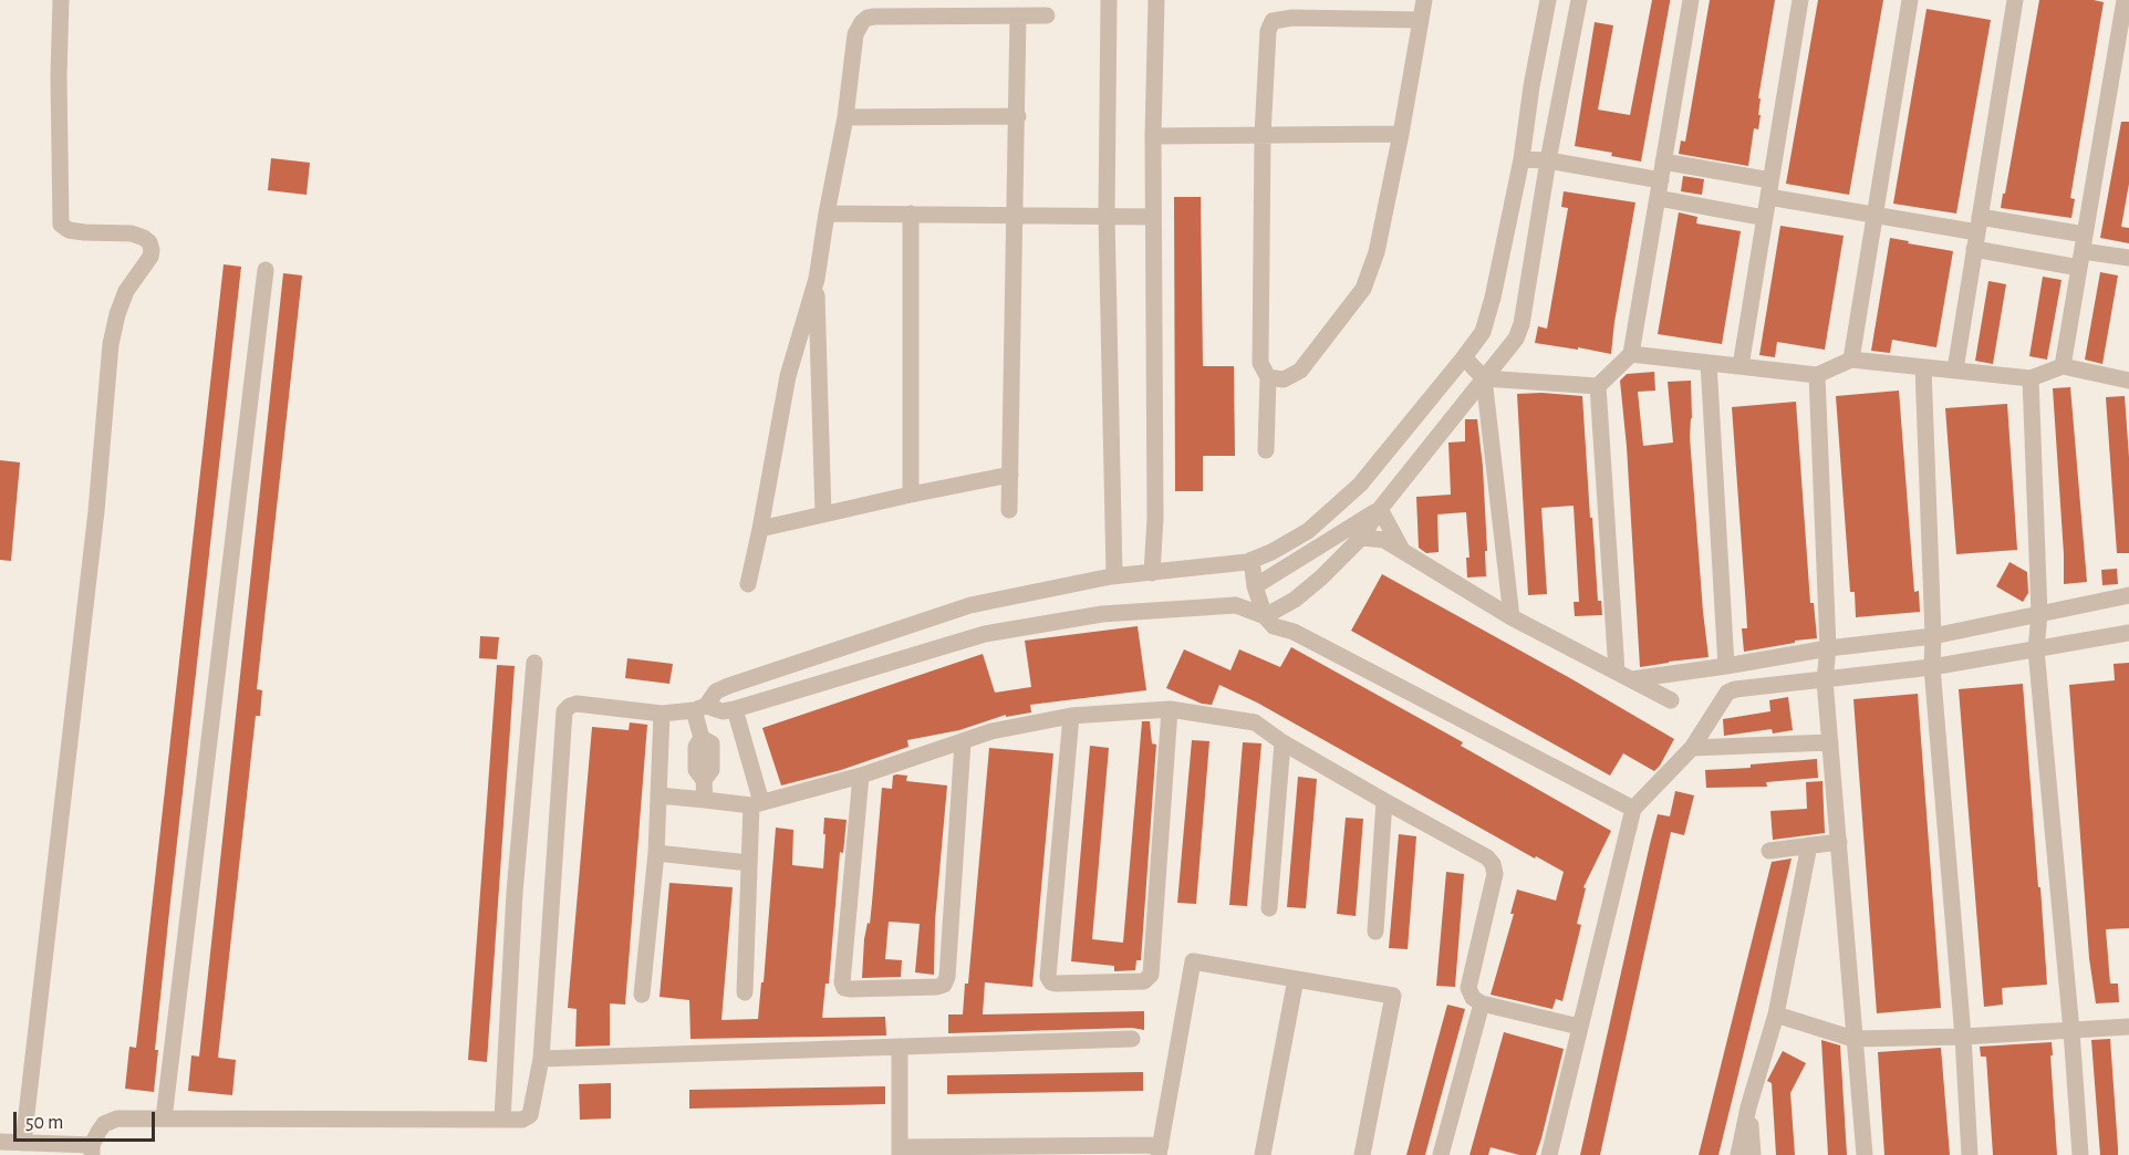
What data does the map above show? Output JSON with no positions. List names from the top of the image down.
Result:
{
  "scale_bar": "50 m"
}
